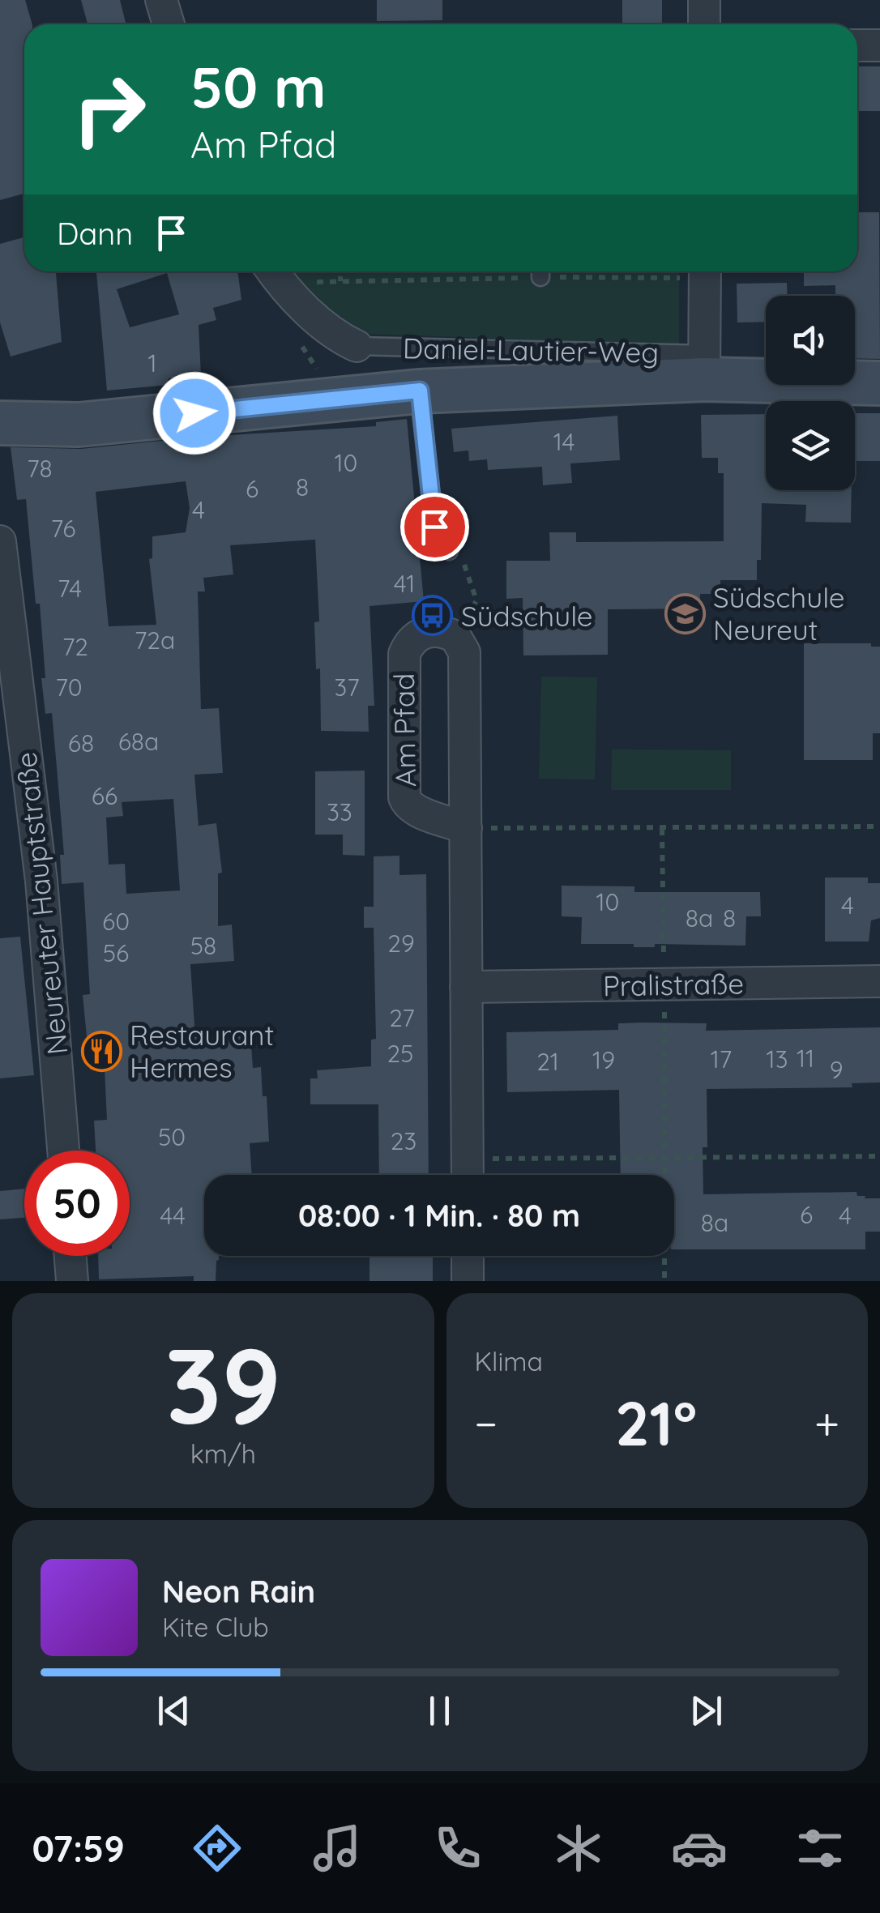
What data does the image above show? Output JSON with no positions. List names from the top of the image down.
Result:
{
  "streets": {
    "street": ["Am Pfad", "Neureuter Hauptstraße", "Pralistraße"],
    "lane": ["Daniel-Lautier-Weg"]
  },
  "places": {
    "school or university": ["Südschule Neureut"],
    "bus stop": ["Südschule"],
    "restaurant": ["Restaurant Hermes"]
  },
  "house_numbers": [
    "1",
    "14",
    "10",
    "78",
    "8",
    "6",
    "4",
    "76",
    "41",
    "74",
    "72a",
    "72",
    "70",
    "37",
    "68a",
    "68",
    "66",
    "33",
    "10",
    "4",
    "8a",
    "8",
    "60",
    "29",
    "58",
    "56",
    "27",
    "25",
    "11",
    "17",
    "13",
    "19",
    "21",
    "9",
    "50",
    "23",
    "6",
    "44",
    "4",
    "8a"
  ],
  "page": {
    "turn": ["50 m", "Am Pfad"],
    "then": "Dann",
    "limit": "50",
    "trip": "08:00 · 1 Min. · 80 m",
    "tile": [
      ["39", "km/h"],
      "Klima"
    ],
    "heat": ["−", "21°", "+"],
    "song": ["Neon Rain", "Kite Club"],
    "tabs": "07:59"
  }
}
